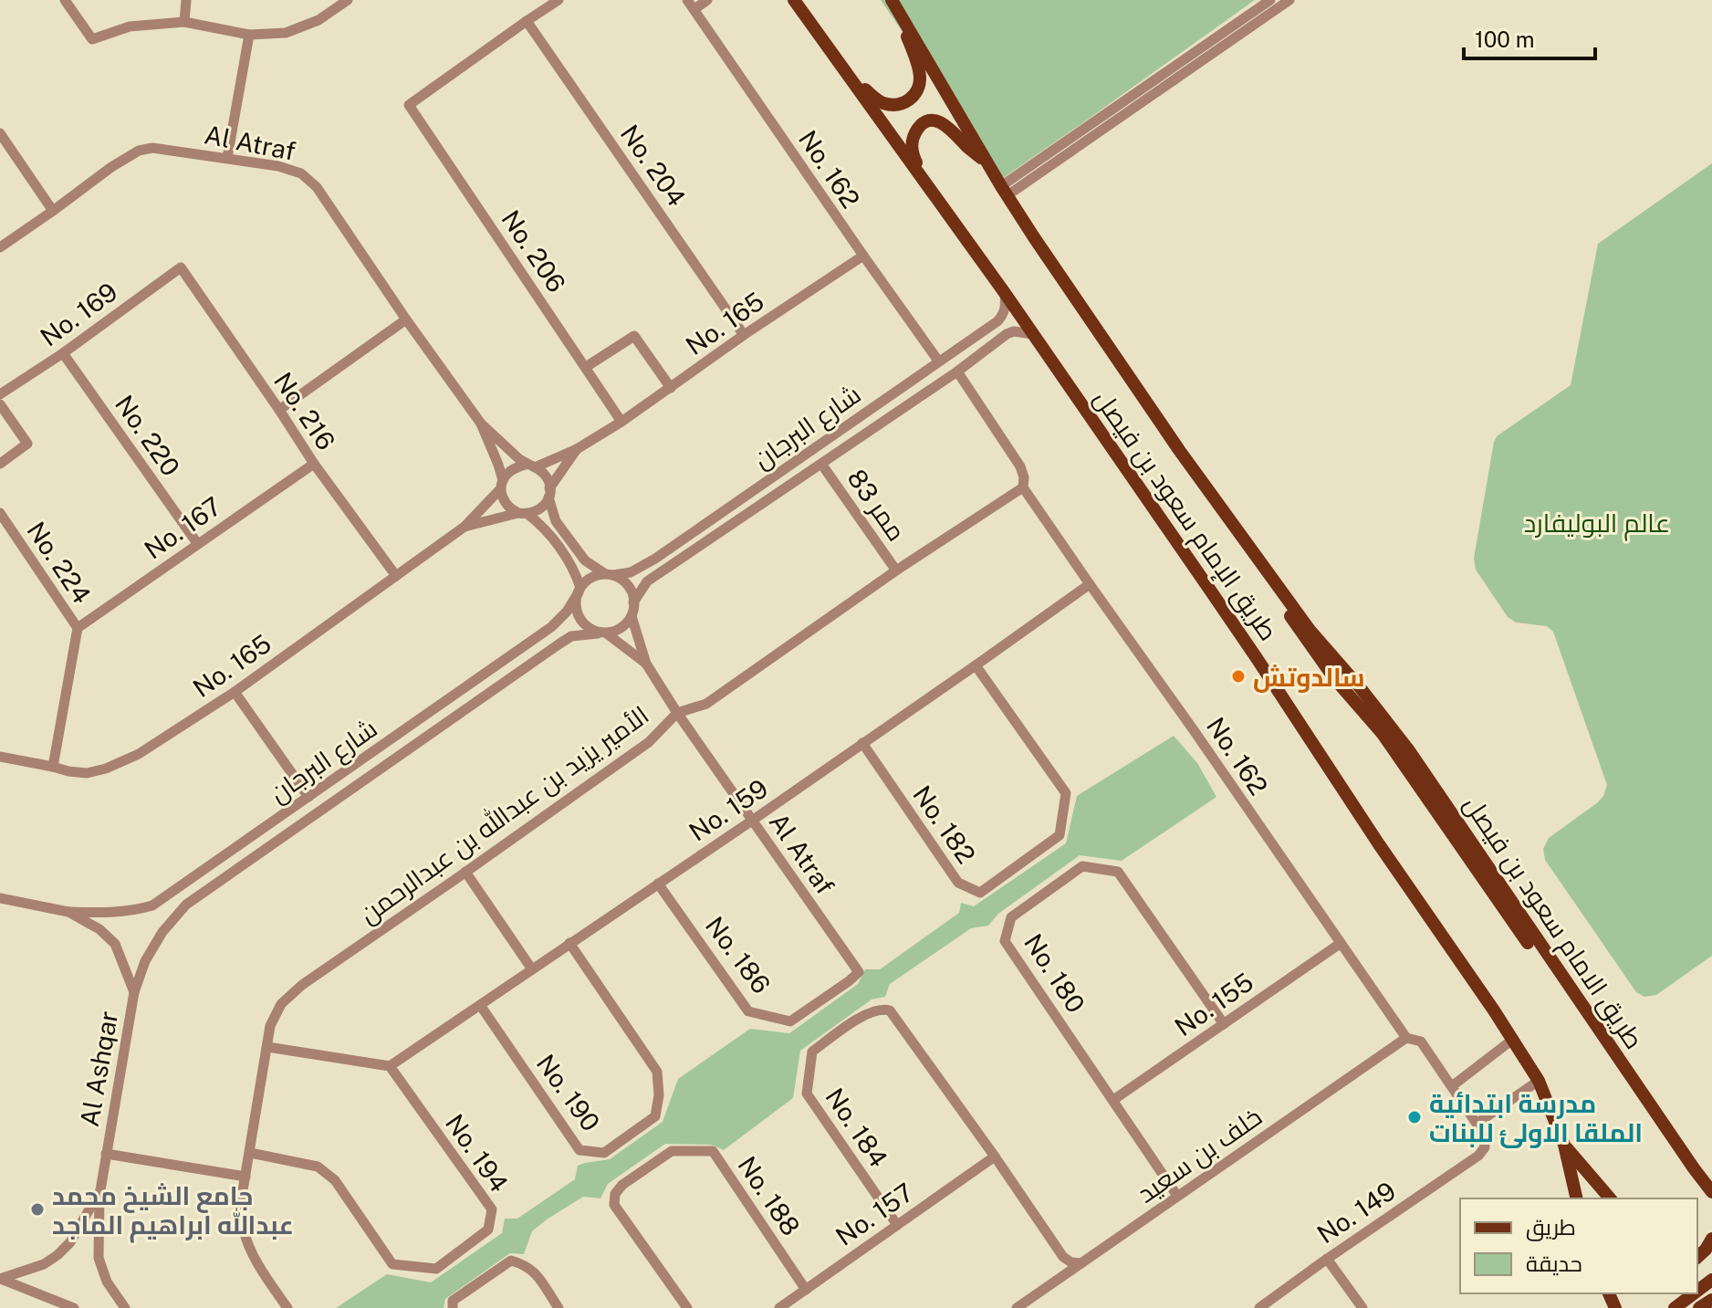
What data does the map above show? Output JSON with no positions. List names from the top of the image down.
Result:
{
  "streets": {
    "main road": ["طريق الإمام سعود بن فيصل", "طريق الامام سعود بن فيصل"],
    "street": [
      "Al Atraf",
      "No. 204",
      "No. 162",
      "No. 206",
      "No. 169",
      "No. 165",
      "No. 216",
      "شارع البرجان",
      "No. 220",
      "ممر 83",
      "No. 167",
      "No. 224",
      "No. 159",
      "الأمير يزيد بن عبدالله بن عبدالرحمن",
      "No. 182",
      "No. 186",
      "No. 180",
      "No. 155",
      "Al Ashqar",
      "No. 190",
      "No. 184",
      "No. 194",
      "خلف بن سعيد",
      "No. 188",
      "No. 149",
      "No. 157"
    ]
  },
  "crossings": [
    ["Al Atraf", "No. 165"],
    ["Al Atraf", "No. 159"],
    ["Al Atraf", "الأمير يزيد بن عبدالله بن عبدالرحمن"],
    ["Al Atraf", "No. 186"],
    ["No. 204", "No. 206"],
    ["No. 204", "No. 165"],
    ["No. 162", "No. 165"],
    ["No. 162", "شارع البرجان"],
    ["No. 162", "No. 159"],
    ["No. 162", "الأمير يزيد بن عبدالله بن عبدالرحمن"],
    ["No. 162", "No. 155"],
    ["No. 162", "خلف بن سعيد"],
    ["No. 162", "No. 149"],
    ["No. 206", "No. 165"],
    ["No. 169", "No. 216"],
    ["No. 169", "No. 220"],
    ["No. 165", "No. 216"],
    ["No. 165", "No. 224"],
    ["No. 216", "No. 167"],
    ["شارع البرجان", "ممر 83"],
    ["شارع البرجان", "طريق الإمام سعود بن فيصل"],
    ["شارع البرجان", "Al Ashqar"],
    ["No. 220", "No. 167"],
    ["ممر 83", "الأمير يزيد بن عبدالله بن عبدالرحمن"],
    ["طريق الإمام سعود بن فيصل", "طريق الامام سعود بن فيصل"],
    ["No. 167", "No. 224"],
    ["No. 159", "No. 182"],
    ["No. 159", "No. 186"],
    ["No. 159", "No. 190"],
    ["No. 159", "No. 194"],
    ["الأمير يزيد بن عبدالله بن عبدالرحمن", "No. 194"],
    ["No. 180", "No. 155"],
    ["No. 180", "خلف بن سعيد"],
    ["No. 184", "No. 157"],
    ["No. 188", "No. 157"]
  ],
  "parks": ["عالم البوليفارد"],
  "places": ["سالدوتش", "مدرسة ابتدائية الملقا الاولئ للبنات", "جامع الشيخ محمد عبدالله ابراهيم الماجد"],
  "legend": ["طريق", "حديقة"],
  "scale_bar": "100 m"
}
